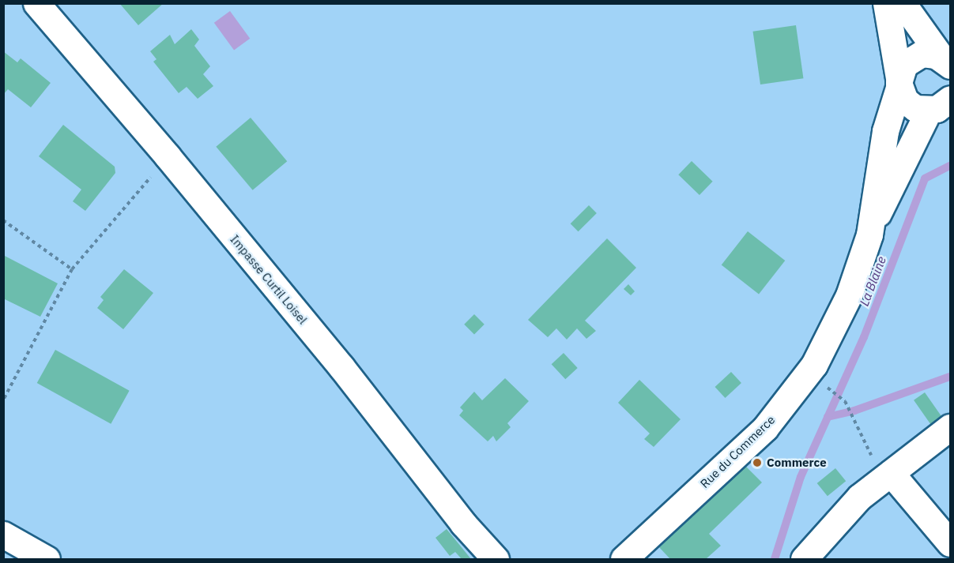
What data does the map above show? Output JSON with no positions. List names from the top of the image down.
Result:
{
  "streets": {
    "street": ["Impasse Curtil Loisel", "Rue du Commerce"]
  },
  "water": ["La Blaine"],
  "places": ["Commerce"]
}
